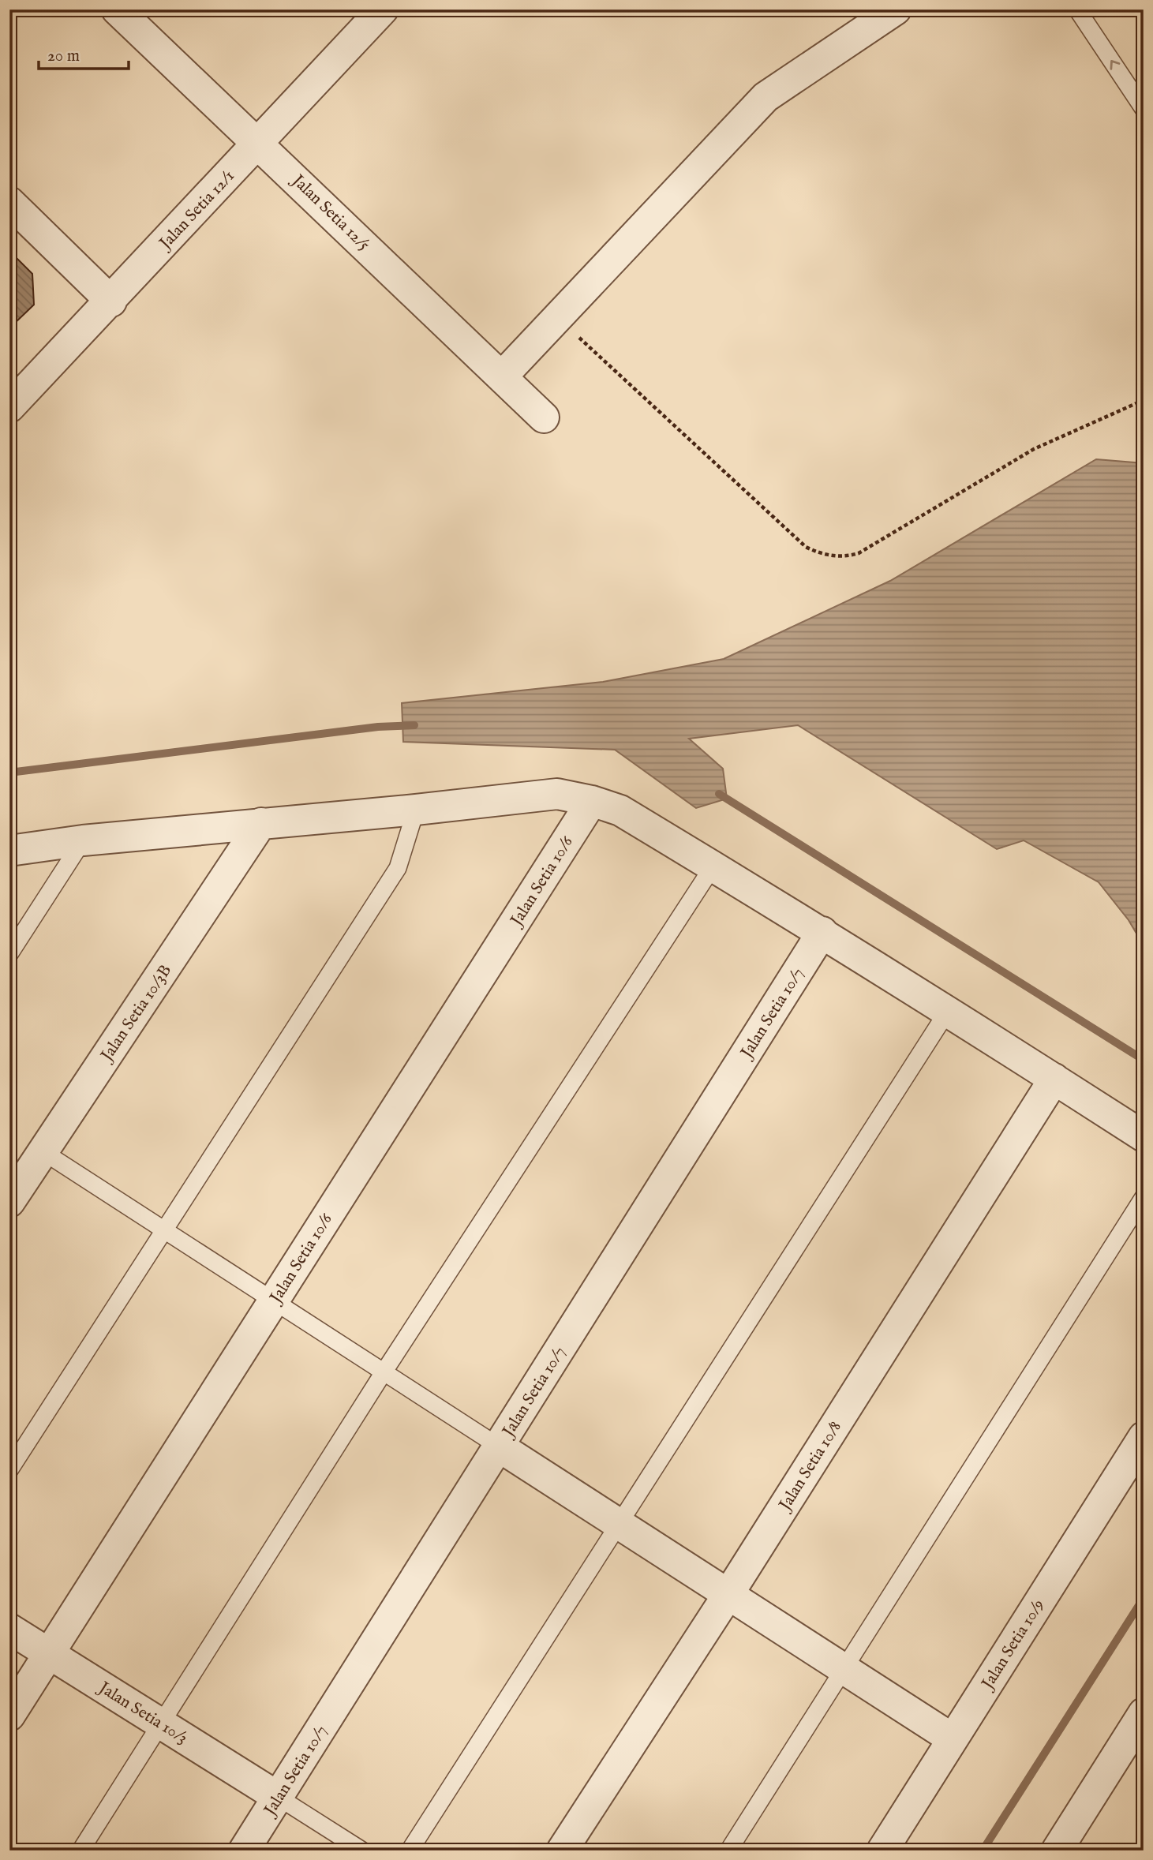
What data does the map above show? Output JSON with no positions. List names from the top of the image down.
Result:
{
  "streets": {
    "street": [
      "Jalan Setia 12/1",
      "Jalan Setia 12/5",
      "Jalan Setia 10/6",
      "Jalan Setia 10/3B",
      "Jalan Setia 10/7",
      "Jalan Setia 10/8",
      "Jalan Setia 10/9",
      "Jalan Setia 10/3"
    ]
  },
  "crossings": [
    ["Jalan Setia 12/1", "Jalan Setia 12/5"],
    ["Jalan Setia 10/6", "Jalan Setia 10/3"],
    ["Jalan Setia 10/7", "Jalan Setia 10/3"]
  ],
  "scale_bar": "20 m"
}
